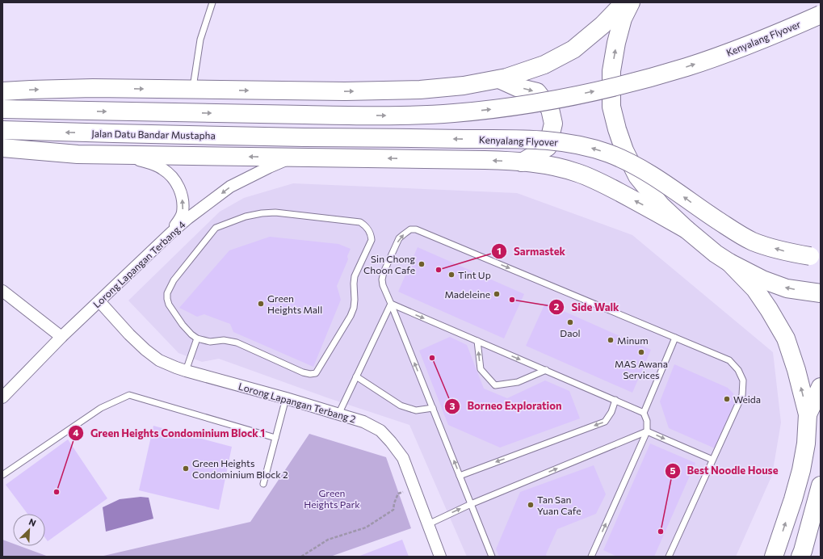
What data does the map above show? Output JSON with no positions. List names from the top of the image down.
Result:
{
  "streets": {
    "main road": ["Kenyalang Flyover", "Jalan Datu Bandar Mustapha"],
    "street": ["Lorong Lapangan Terbang 4", "Lorong Lapangan Terbang 2"]
  },
  "crossings": [
    ["Kenyalang Flyover", "Jalan Datu Bandar Mustapha"],
    ["Lorong Lapangan Terbang 4", "Lorong Lapangan Terbang 2"]
  ],
  "one_way": ["Lorong Lapangan Terbang 4"],
  "parks": ["Green Heights Park"],
  "places": [
    "Sin Chong Choon Cafe",
    "Sarmastek",
    "Tint Up",
    "Madeleine",
    "Side Walk",
    "Green Heights Mall",
    "Daol",
    "Minum",
    "MAS Awana Services",
    "Borneo Exploration",
    "Weida",
    "Green Heights Condominium Block 2",
    "Green Heights Condominium Block 1",
    "Tan San Yuan Cafe",
    "Best Noodle House"
  ],
  "north": "top right"
}
